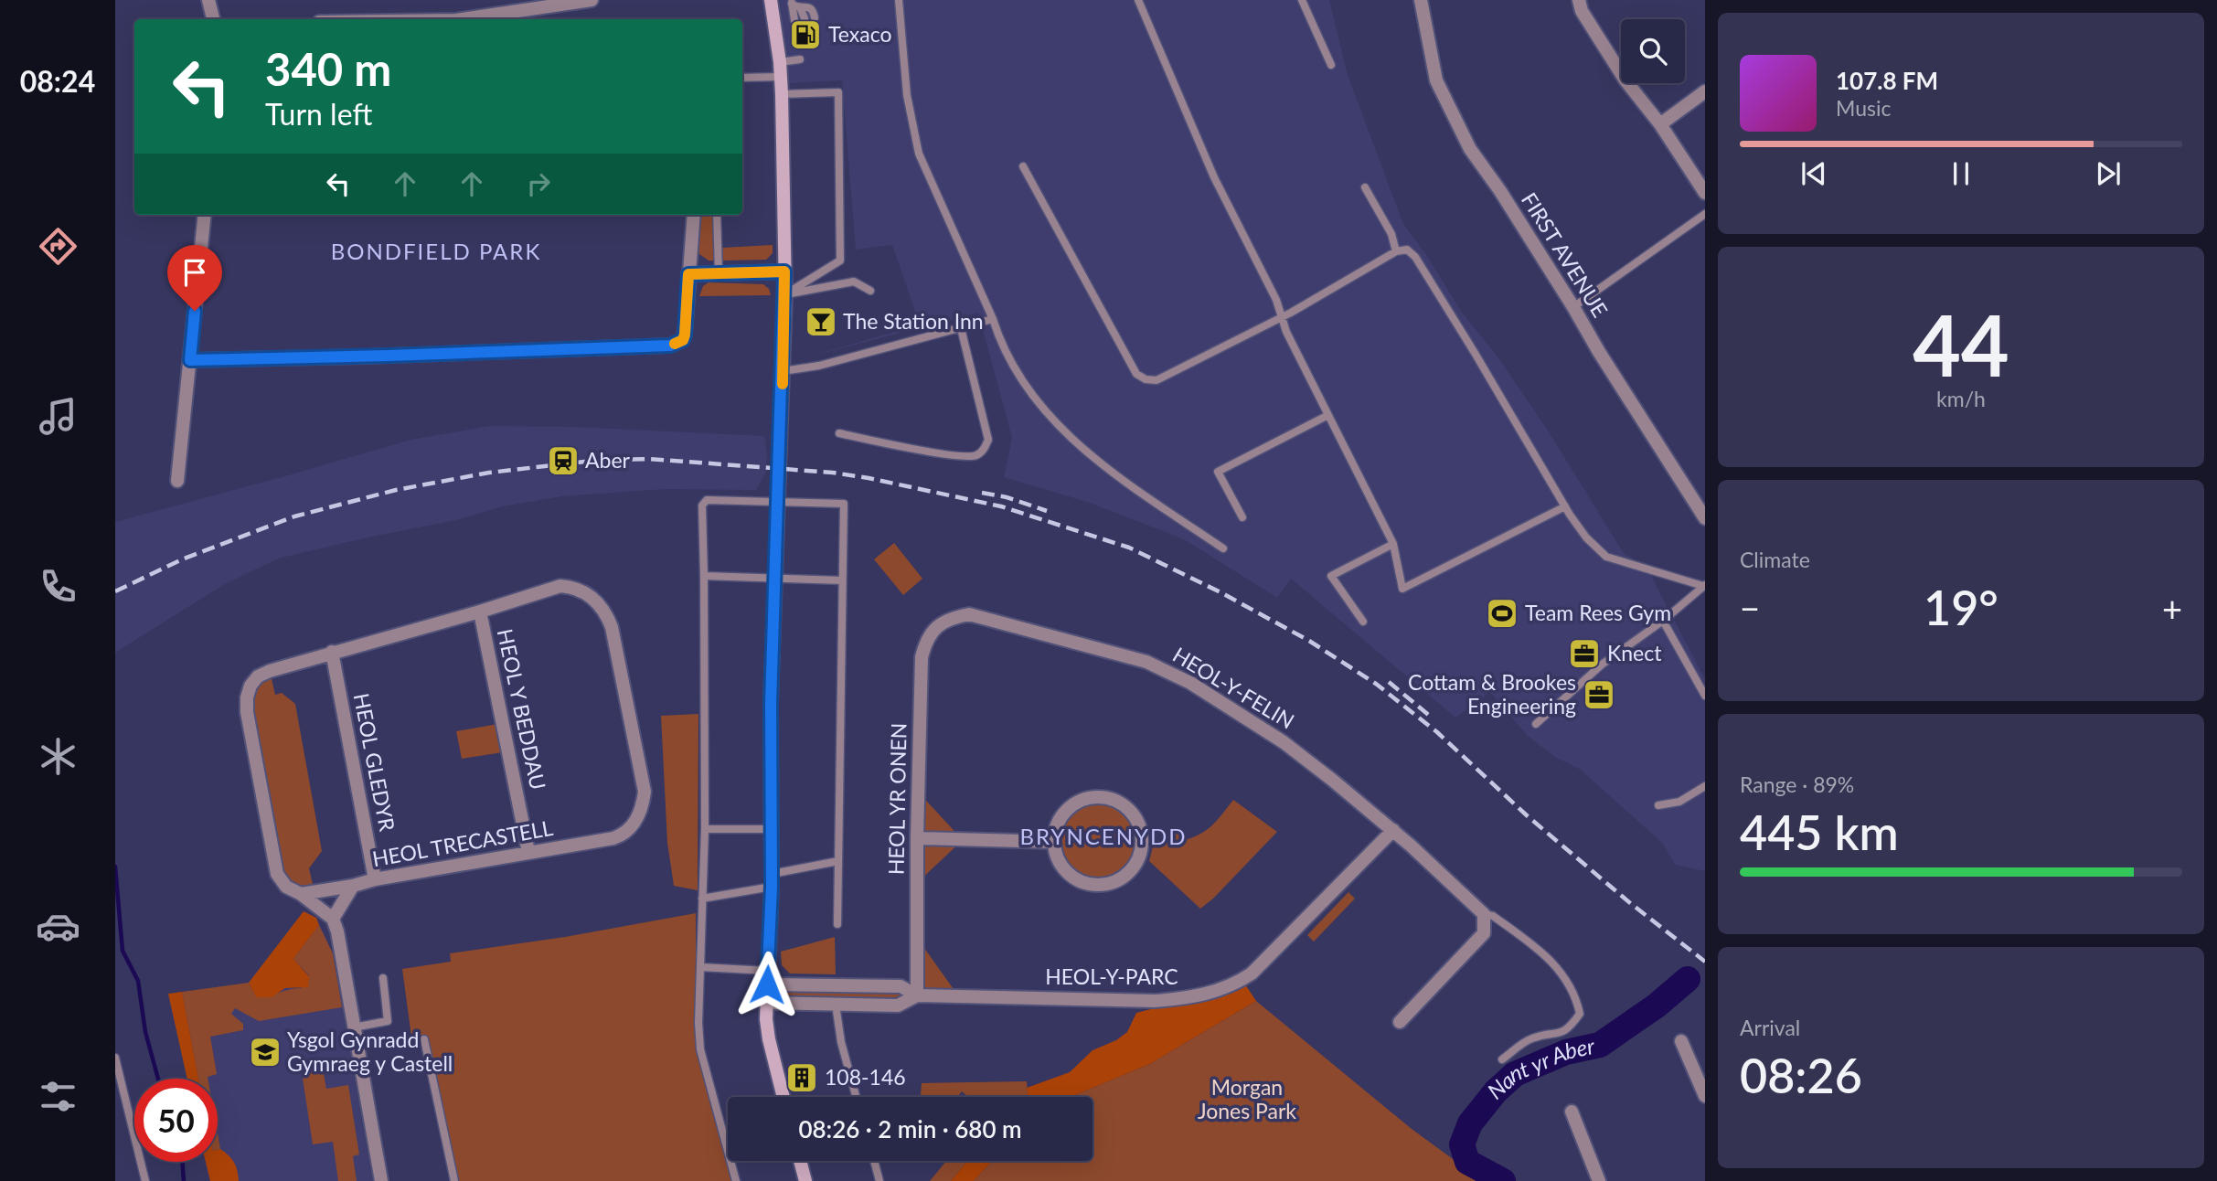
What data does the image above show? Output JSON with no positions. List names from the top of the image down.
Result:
{
  "streets": {
    "street": [
      "FIRST AVENUE",
      "HEOL-Y-FELIN",
      "HEOL Y BEDDAU",
      "HEOL GLEDYR",
      "HEOL YR ONEN",
      "HEOL TRECASTELL",
      "HEOL-Y-PARC"
    ]
  },
  "crossings": [
    ["HEOL-Y-FELIN", "HEOL YR ONEN"],
    ["HEOL-Y-FELIN", "HEOL-Y-PARC"],
    ["HEOL Y BEDDAU", "HEOL TRECASTELL"],
    ["HEOL GLEDYR", "HEOL TRECASTELL"],
    ["HEOL YR ONEN", "HEOL-Y-PARC"]
  ],
  "districts": ["BONDFIELD PARK", "BRYNCENYDD"],
  "water": ["Nant yr Aber"],
  "parks": ["Morgan Jones Park"],
  "places": {
    "fuel station": ["Texaco"],
    "bar": ["The Station Inn"],
    "station": ["Aber"],
    "sports": ["Team Rees Gym"],
    "office": ["Knect", "Cottam & Brookes Engineering"],
    "school or university": ["Ysgol Gynradd Gymraeg y Castell"],
    "building": ["108-146"]
  },
  "page": {
    "tabs": "08:24",
    "turn": ["340 m", "Turn left"],
    "song": ["107.8 FM", "Music"],
    "tile": [
      ["44", "km/h"],
      "Climate",
      ["Range · 89%", "445 km"],
      ["Arrival", "08:26"]
    ],
    "heat": ["−", "19°", "+"],
    "limit": "50",
    "trip": "08:26 · 2 min · 680 m"
  }
}
